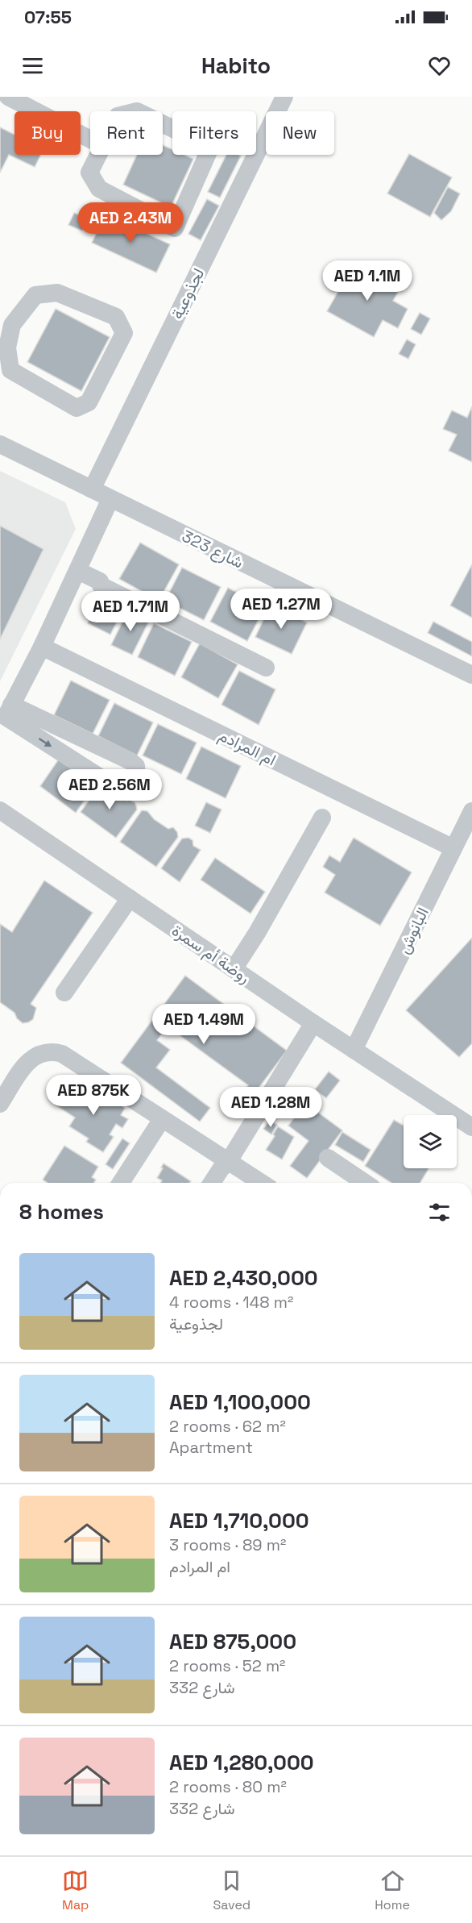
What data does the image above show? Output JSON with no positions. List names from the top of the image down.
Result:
{
  "streets": {
    "street": [
      "لجذوعية",
      "شارع 323",
      "ام المرادم",
      "البانوش",
      "روضة أم سمرة"
    ]
  },
  "crossings": [
    ["لجذوعية", "شارع 323"],
    ["ام المرادم", "البانوش"],
    ["البانوش", "روضة أم سمرة"]
  ],
  "page": {
    "status": "07:55",
    "header": "Habito",
    "chip": [
      "Buy",
      "Rent",
      "Filters",
      "New"
    ],
    "price": [
      "AED 2.43M",
      "AED 1.1M",
      "AED 1.27M",
      "AED 1.71M",
      "AED 2.56M",
      "AED 1.49M",
      "AED 875K",
      "AED 1.28M"
    ],
    "heading": "8 homes",
    "list": [
      {
        "name": "AED 2,430,000",
        "note": "4 rooms · 148 m² · لجذوعية"
      },
      {
        "name": "AED 1,100,000",
        "note": "2 rooms · 62 m² · Apartment"
      },
      {
        "name": "AED 1,710,000",
        "note": "3 rooms · 89 m² · ام المرادم"
      },
      {
        "name": "AED 875,000",
        "note": "2 rooms · 52 m² · شارع 332"
      },
      {
        "name": "AED 1,280,000",
        "note": "2 rooms · 80 m² · شارع 332"
      }
    ],
    "tabs": ["Map", "Saved", "Home"]
  }
}
